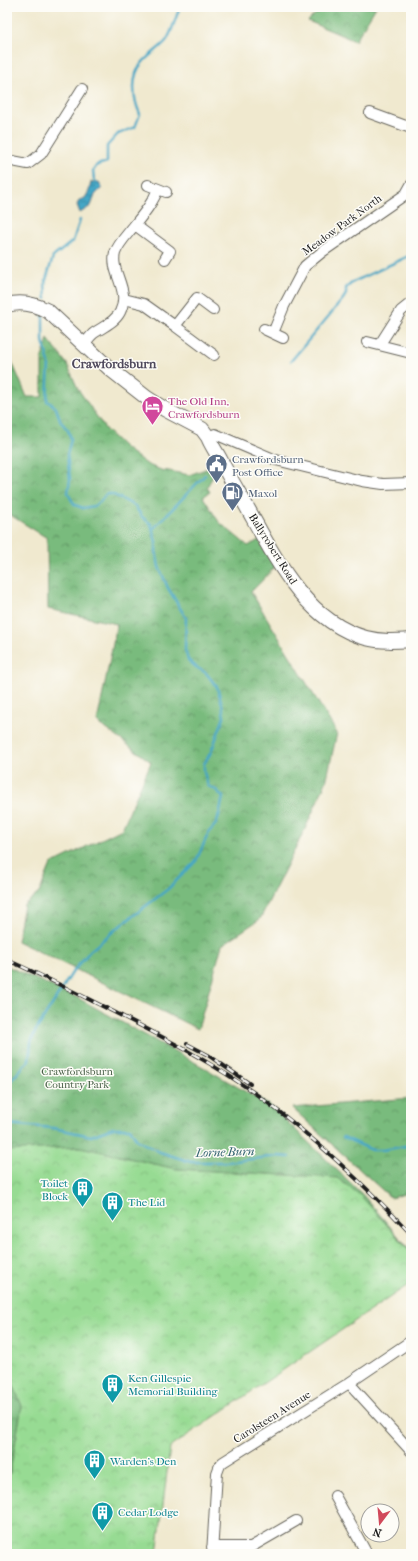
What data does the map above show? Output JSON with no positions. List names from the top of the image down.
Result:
{
  "streets": {
    "main road": ["Ballyrobert Road"],
    "street": ["Meadow Park North", "Carolsteen Avenue"]
  },
  "districts": ["Crawfordsburn"],
  "water": ["Lorne Burn"],
  "parks": ["Crawfordsburn Country Park"],
  "places": {
    "hotel": ["The Old Inn, Crawfordsburn"],
    "public building": ["Crawfordsburn Post Office"],
    "fuel station": ["Maxol"],
    "building": [
      "Toilet Block",
      "The Lid",
      "Ken Gillespie Memorial Building",
      "Warden's Den",
      "Cedar Lodge"
    ]
  },
  "north": "bottom"
}
